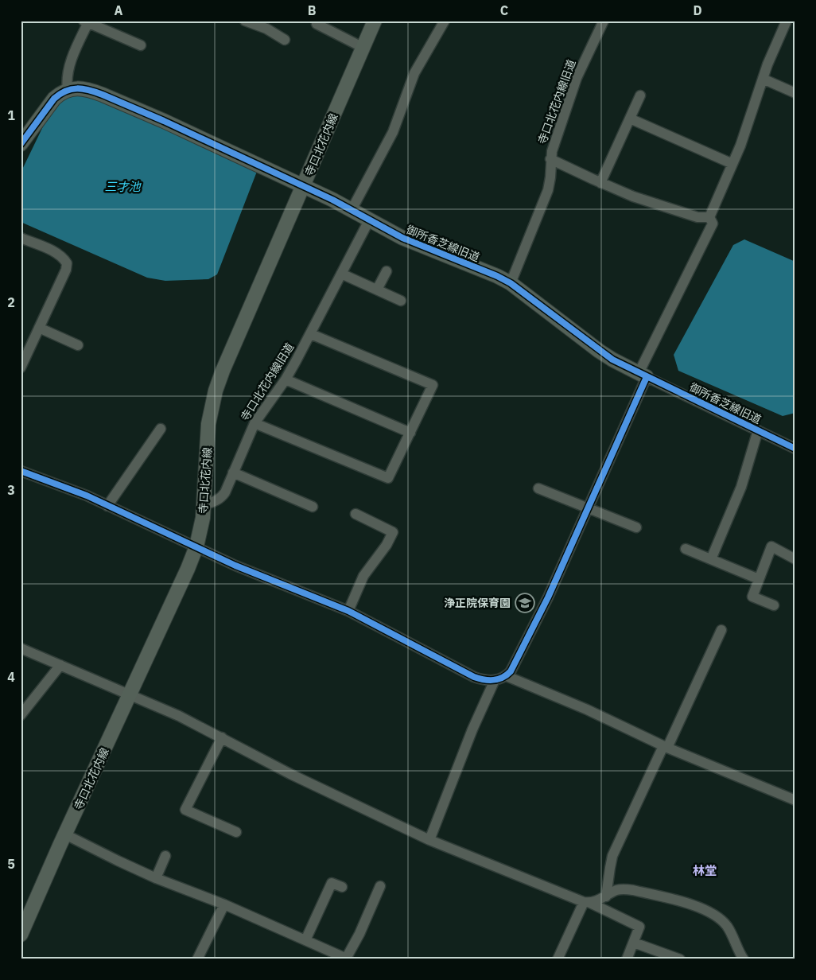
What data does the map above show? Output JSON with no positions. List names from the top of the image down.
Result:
{
  "streets": {
    "main road": ["寺口北花内線", "御所香芝線旧道"],
    "street": ["寺口北花内線旧道"]
  },
  "crossings": [
    ["寺口北花内線旧道", "寺口北花内線"],
    ["寺口北花内線旧道", "御所香芝線旧道"],
    ["寺口北花内線", "御所香芝線旧道"]
  ],
  "districts": ["林堂"],
  "water": ["三才池"],
  "places": {
    "school or university": ["浄正院保育園"]
  },
  "grid": {
    "columns": [
      "A",
      "B",
      "C",
      "D"
    ],
    "rows": [
      "1",
      "2",
      "3",
      "4",
      "5"
    ]
  }
}
